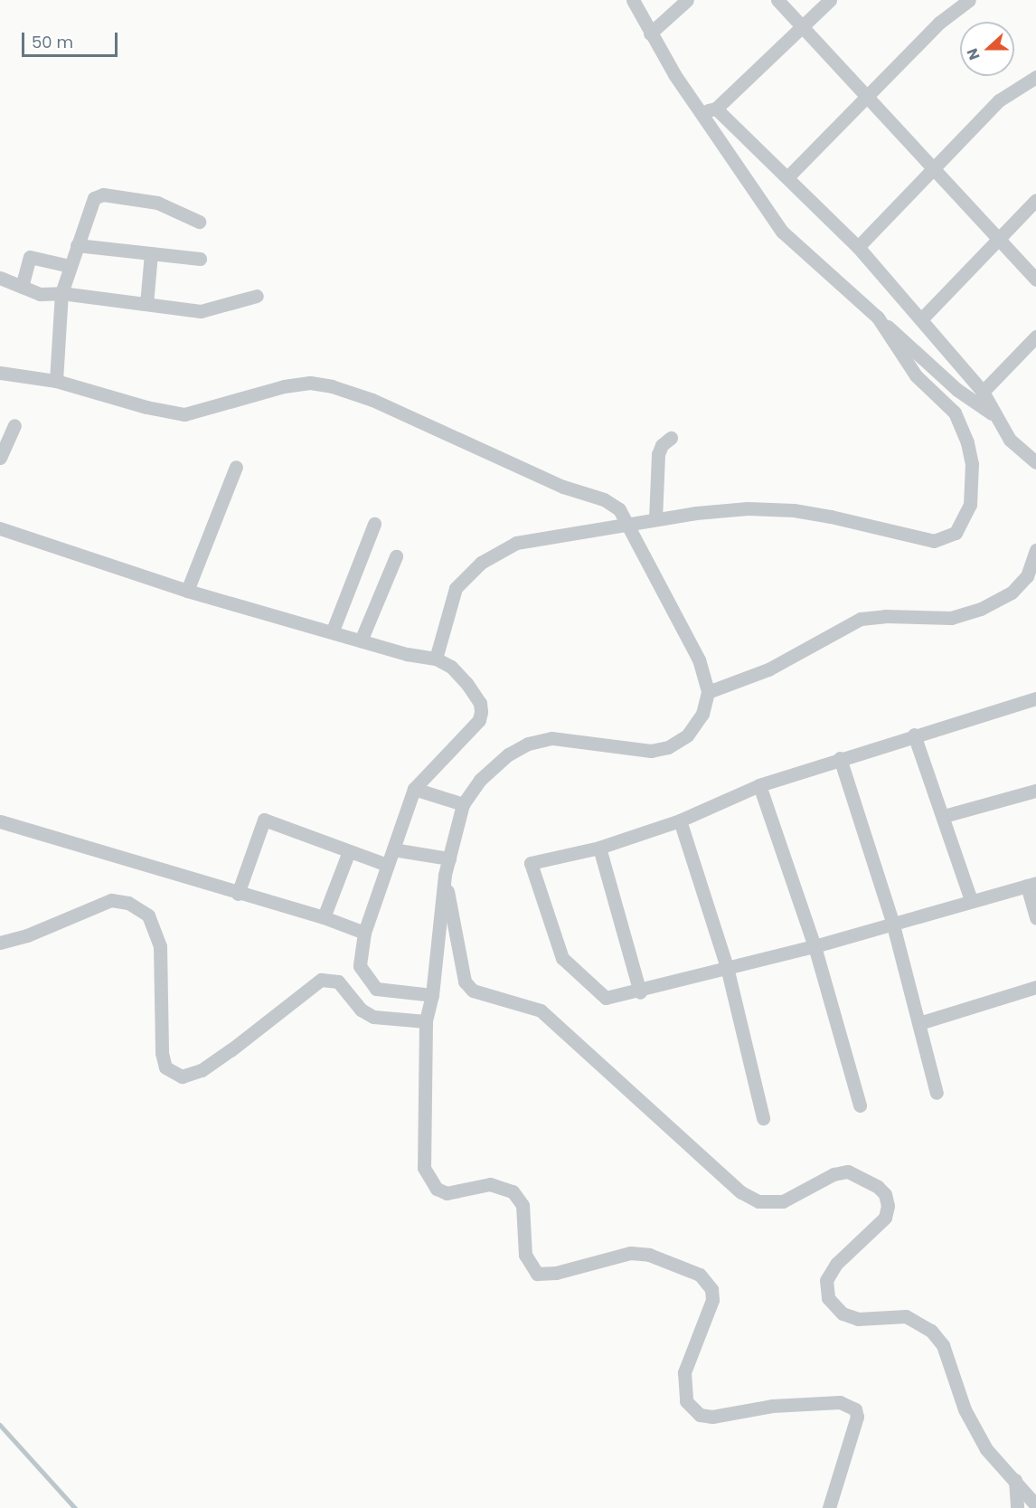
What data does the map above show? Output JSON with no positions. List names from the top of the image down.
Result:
{
  "scale_bar": "50 m",
  "north": "left"
}
